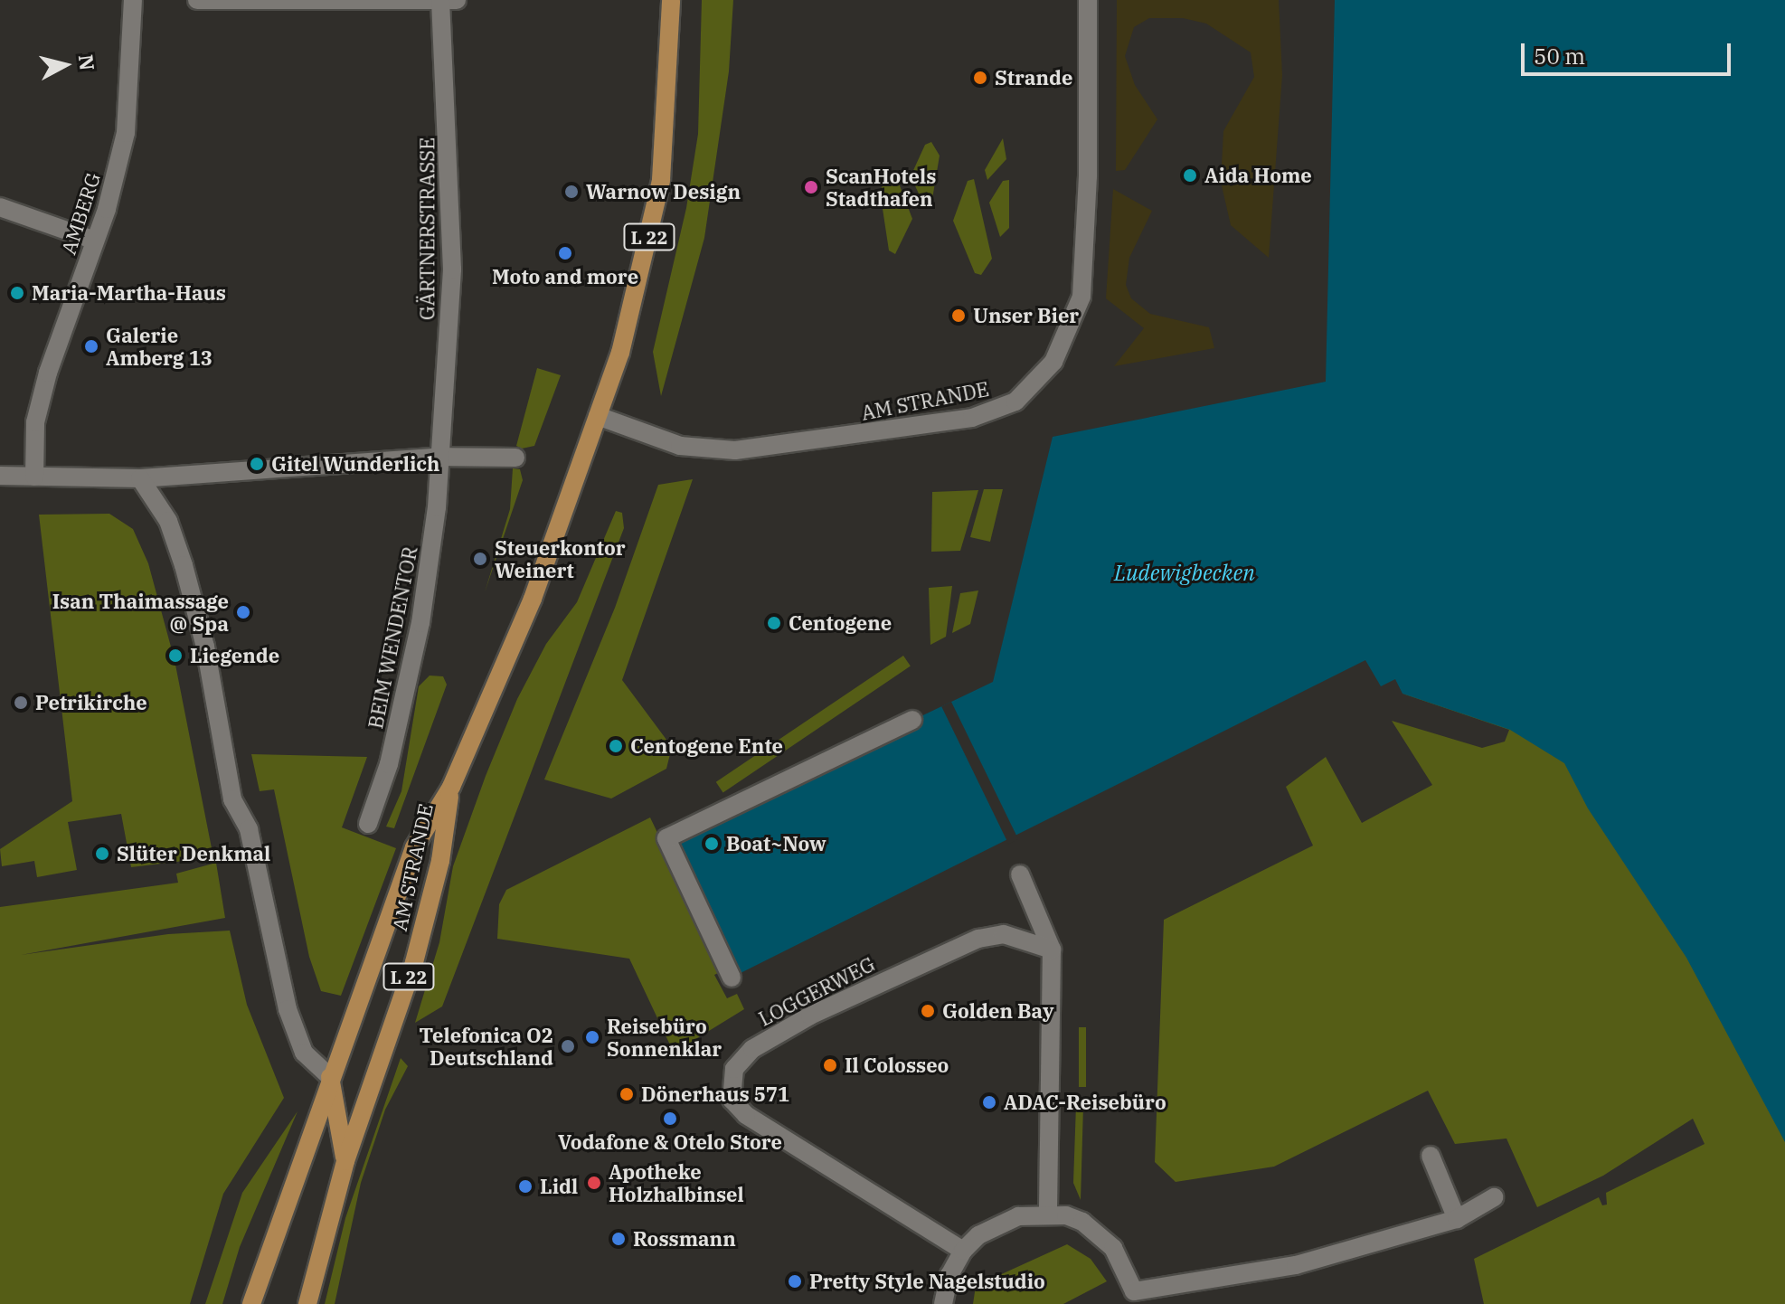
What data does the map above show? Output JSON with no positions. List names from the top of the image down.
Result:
{
  "streets": {
    "main road": ["L 22", "AM STRANDE"],
    "street": [
      "AMBERG",
      "GÄRTNERSTRASSE",
      "BEIM WENDENTOR",
      "LOGGERWEG"
    ]
  },
  "crossings": [
    ["GÄRTNERSTRASSE", "BEIM WENDENTOR"]
  ],
  "water": ["Ludewigbecken"],
  "places": [
    "Strande",
    "Aida Home",
    "ScanHotels Stadthafen",
    "Warnow Design",
    "Moto and more",
    "Maria-Martha-Haus",
    "Unser Bier",
    "Galerie Amberg 13",
    "Gitel Wunderlich",
    "Steuerkontor Weinert",
    "Isan Thaimassage @ Spa",
    "Centogene",
    "Liegende",
    "Petrikirche",
    "Centogene Ente",
    "Boat~Now",
    "Slüter Denkmal",
    "Golden Bay",
    "Reisebüro Sonnenklar",
    "Telefonica O2 Deutschland",
    "Il Colosseo",
    "Dönerhaus 571",
    "ADAC-Reisebüro",
    "Vodafone & Otelo Store",
    "Apotheke Holzhalbinsel",
    "Lidl",
    "Rossmann",
    "Pretty Style Nagelstudio"
  ],
  "scale_bar": "50 m",
  "north": "right"
}
